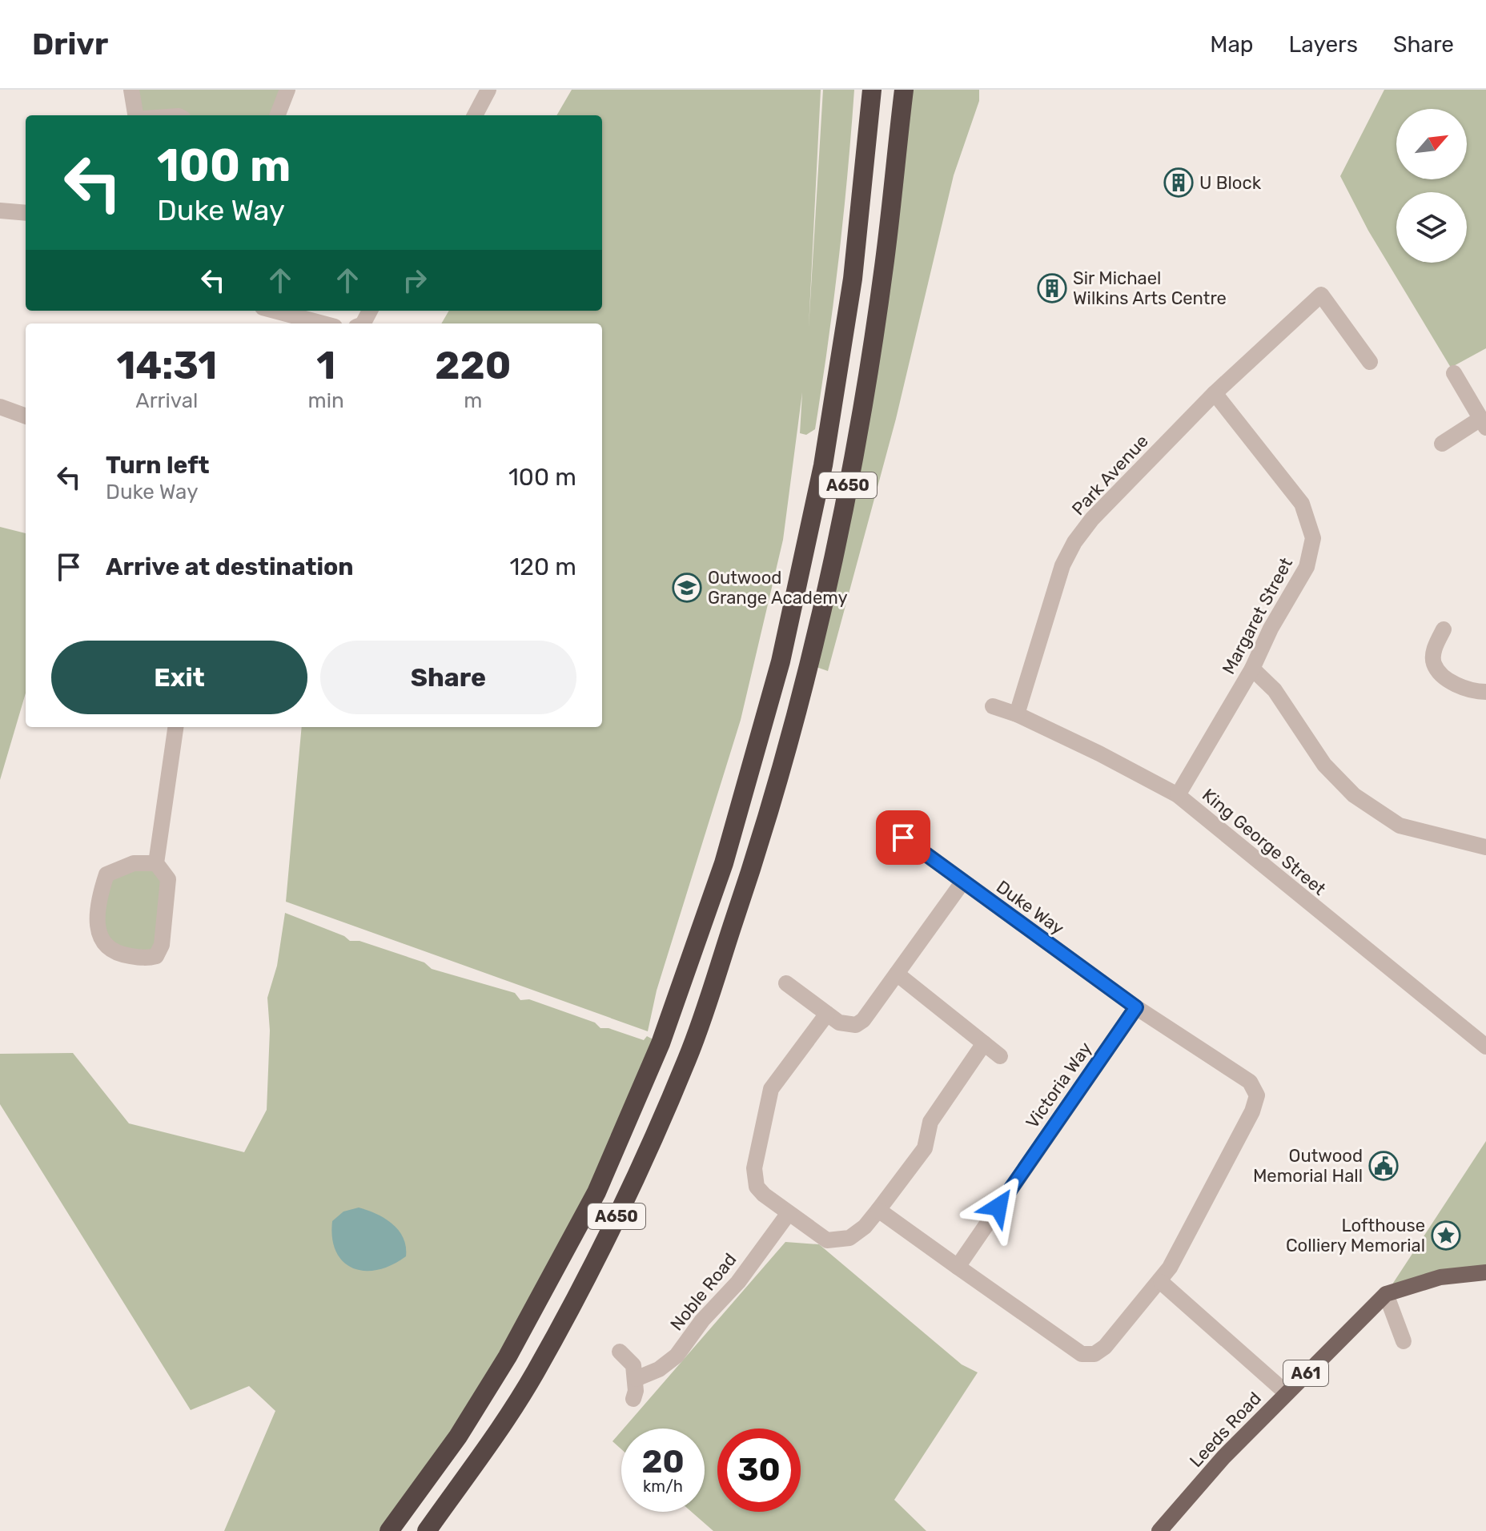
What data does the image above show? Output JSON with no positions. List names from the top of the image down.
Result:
{
  "streets": {
    "highway": ["A650"],
    "main road": ["A61", "Leeds Road"],
    "street": [
      "Park Avenue",
      "Margaret Street",
      "King George Street",
      "Duke Way",
      "Victoria Way",
      "Noble Road"
    ]
  },
  "crossings": [
    ["Park Avenue", "Margaret Street"],
    ["Park Avenue", "King George Street"],
    ["Margaret Street", "King George Street"],
    ["Duke Way", "Victoria Way"]
  ],
  "places": {
    "building": ["U Block", "Sir Michael Wilkins Arts Centre"],
    "school or university": ["Outwood Grange Academy"],
    "public building": ["Outwood Memorial Hall"],
    "place": ["Lofthouse Colliery Memorial"]
  },
  "north": "top right",
  "page": {
    "header": "Drivr",
    "nav": ["Map", "Layers", "Share"],
    "turn": ["100 m", "Duke Way"],
    "eta": [
      "14:31",
      "Arrival",
      "1",
      "min",
      "220",
      "m"
    ],
    "list": [
      {
        "name": "Turn left",
        "note": "Duke Way",
        "value": "100 m"
      },
      {
        "name": "Arrive at destination",
        "value": "120 m"
      }
    ],
    "buttons": ["Exit", "Share"],
    "speed": "20 km/h",
    "limit": "30"
  }
}
